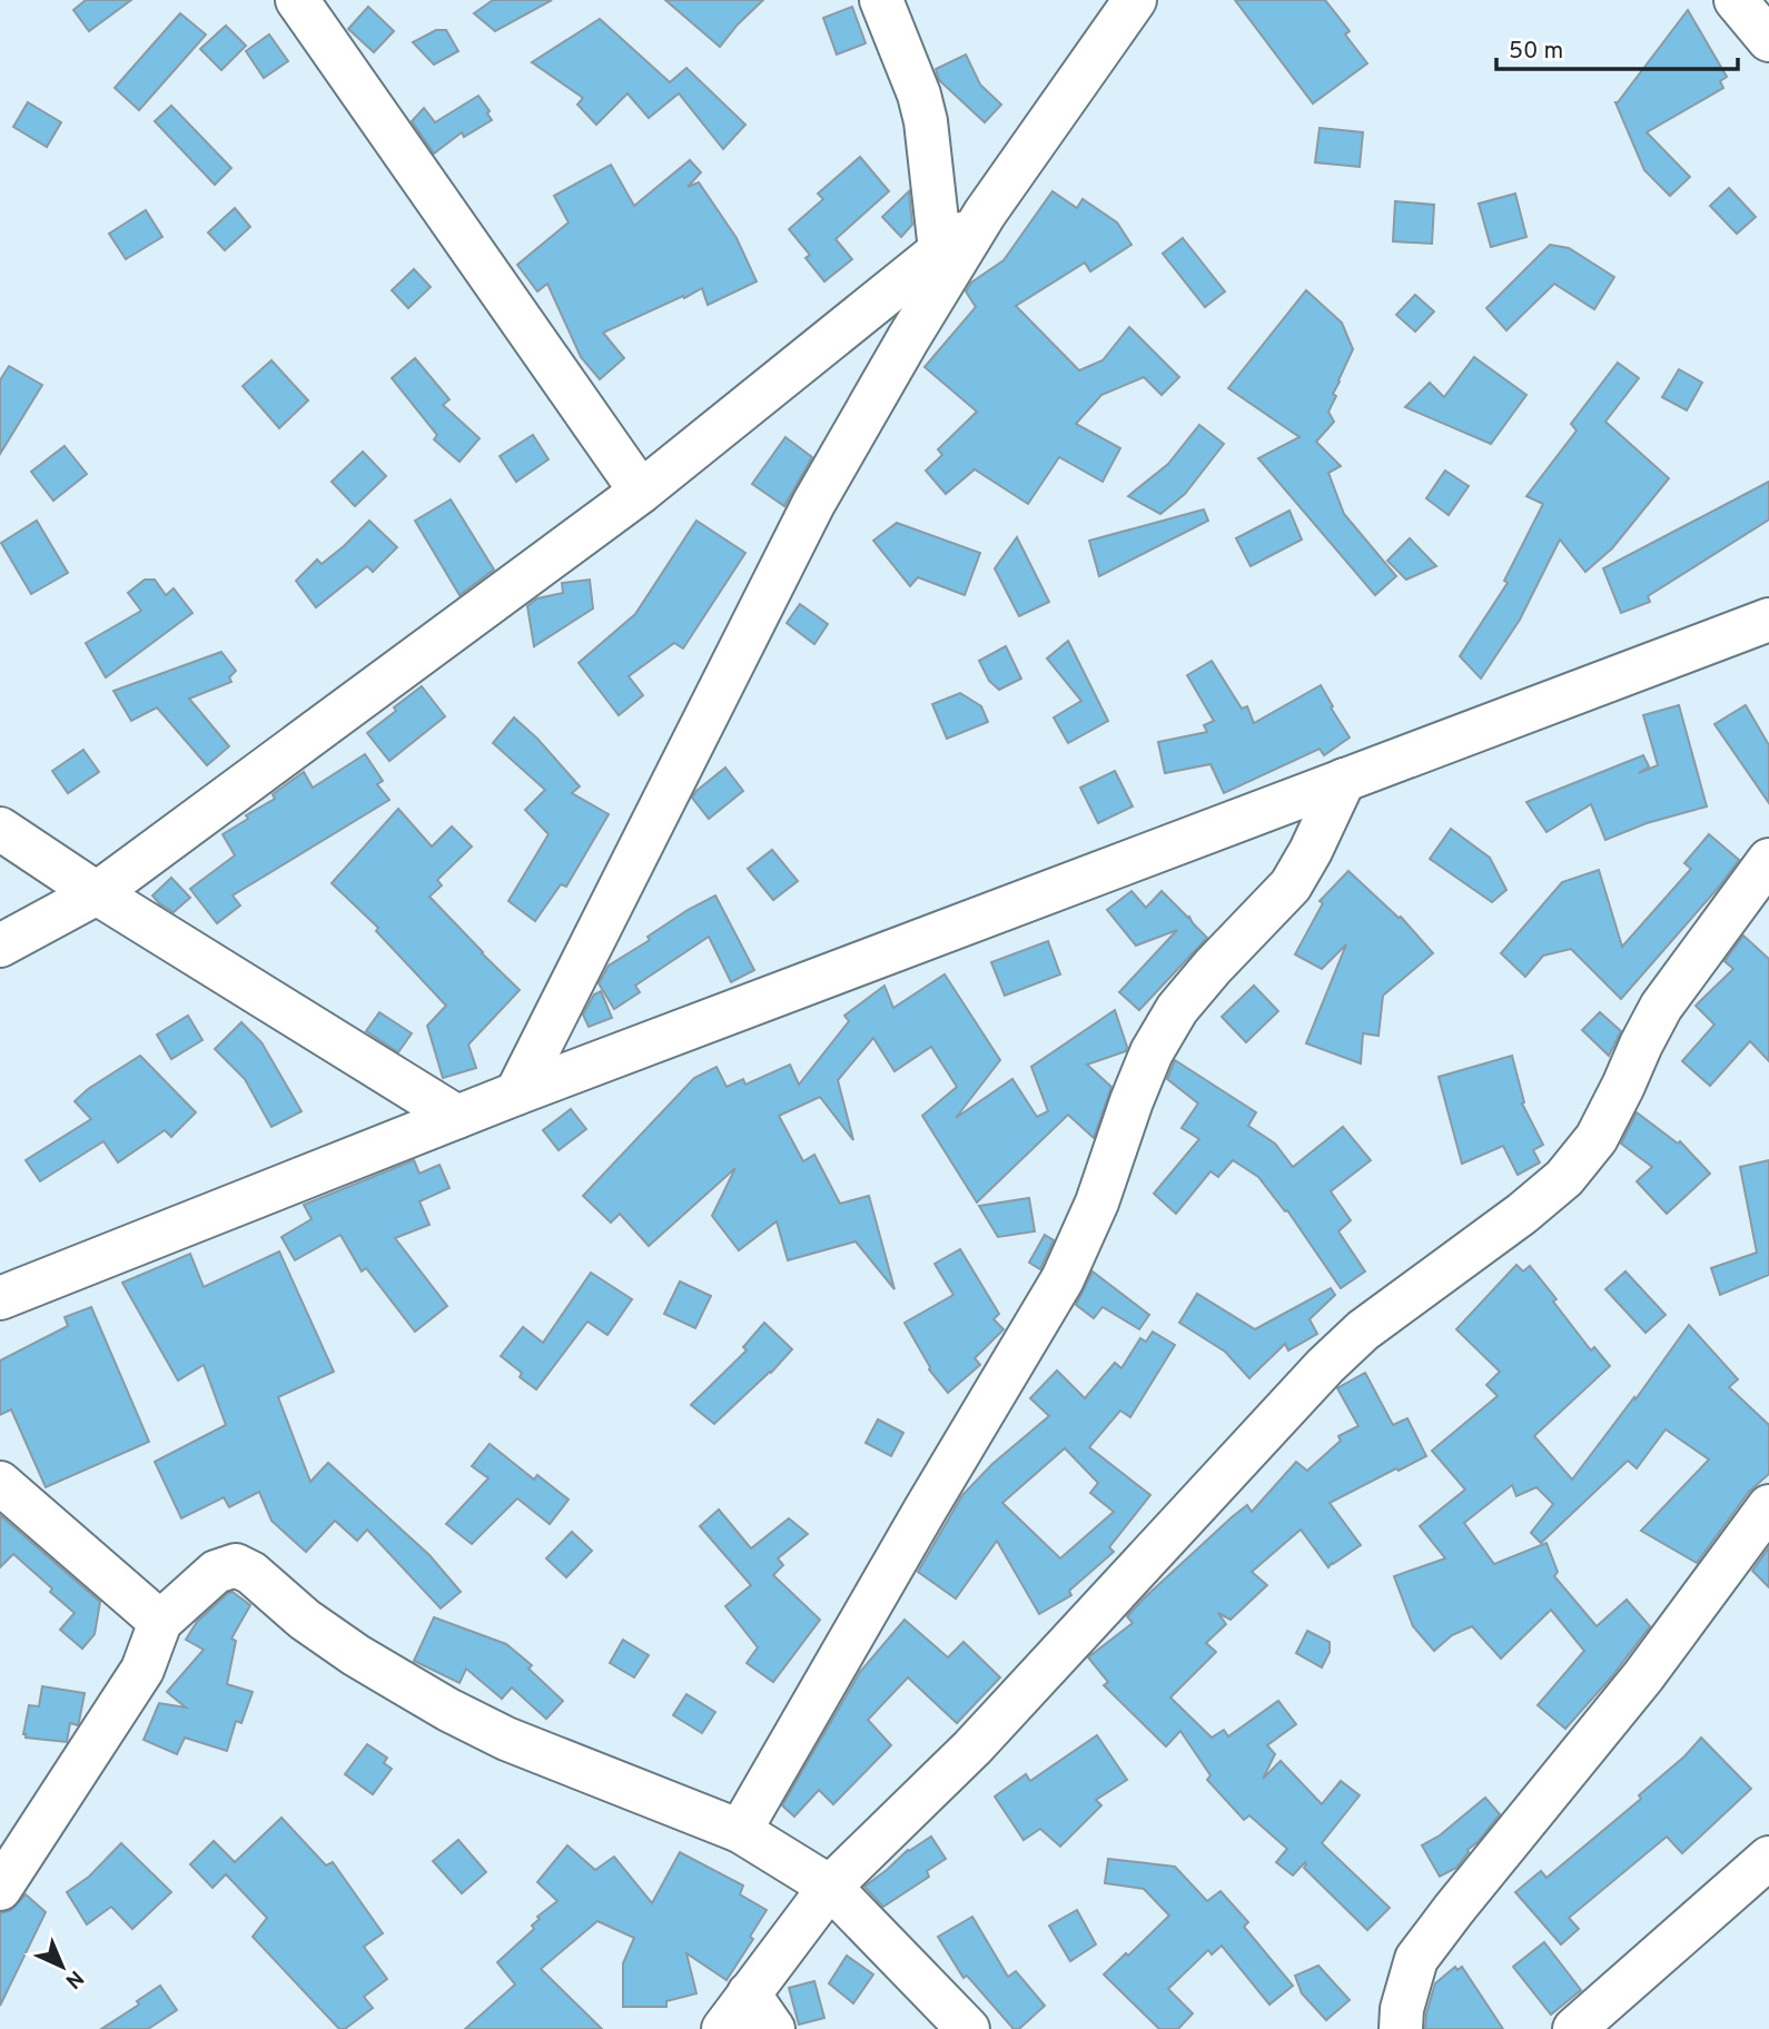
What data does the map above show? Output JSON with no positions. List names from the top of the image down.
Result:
{
  "scale_bar": "50 m",
  "north": "bottom right"
}
